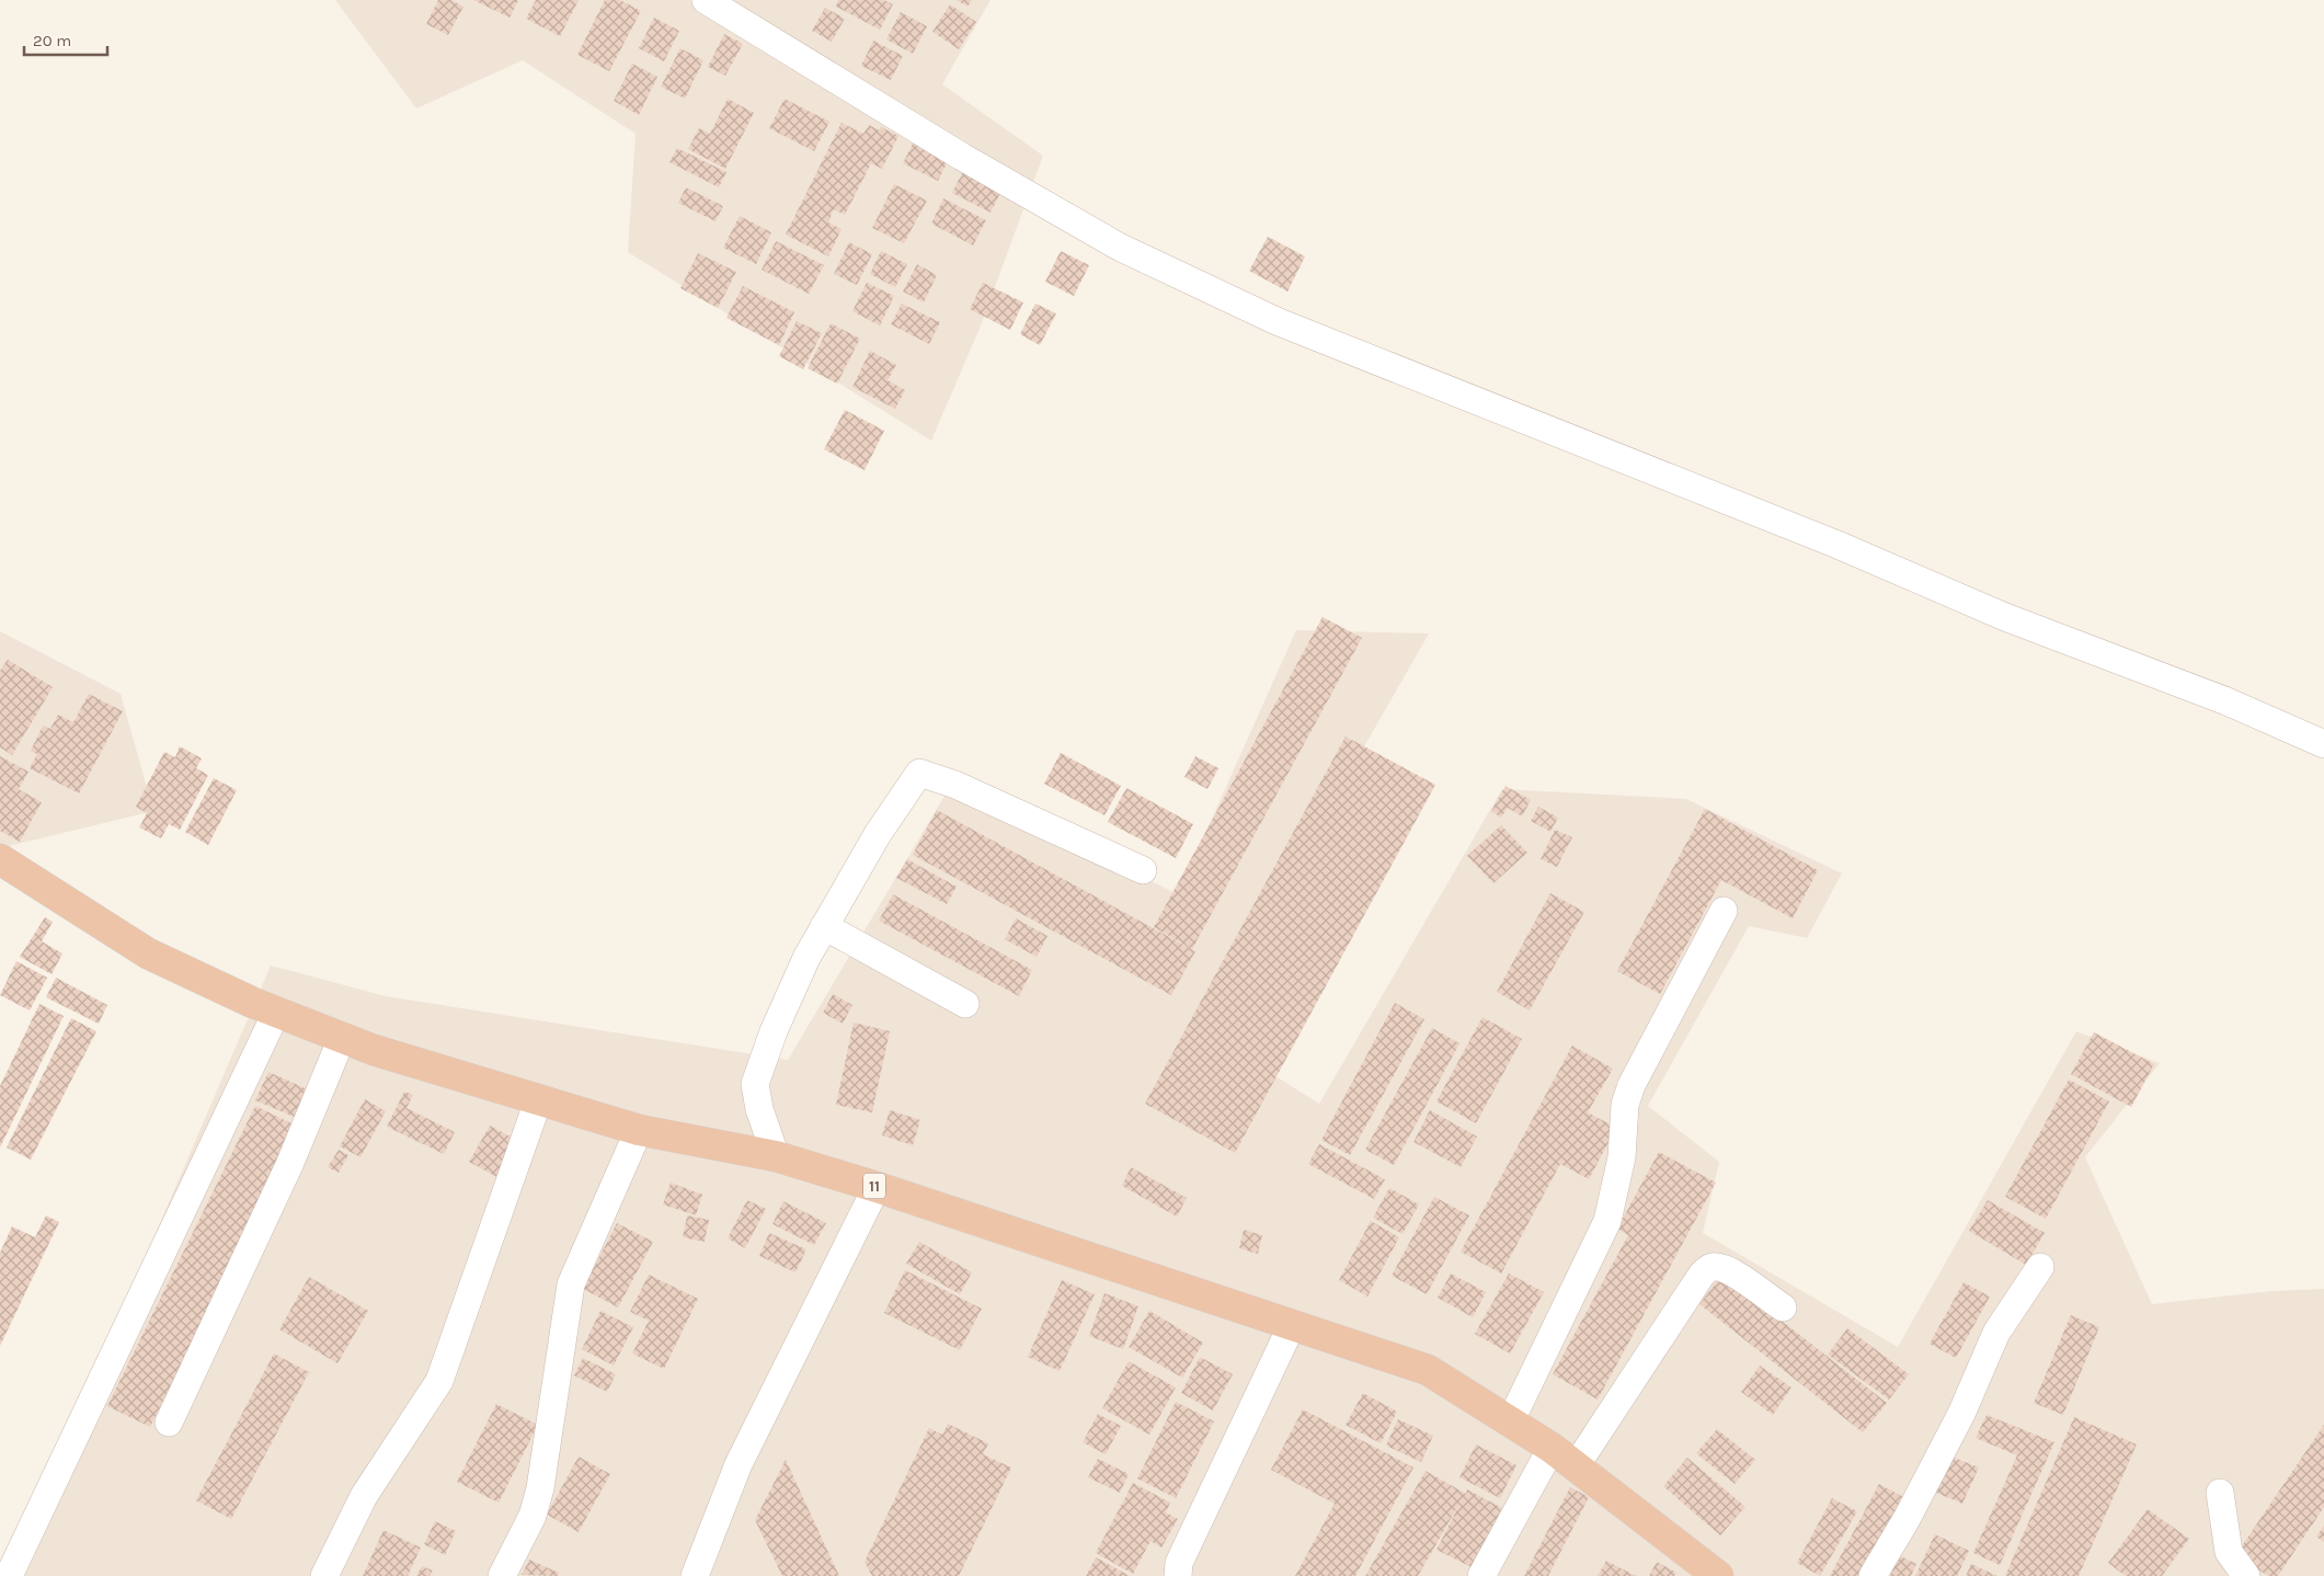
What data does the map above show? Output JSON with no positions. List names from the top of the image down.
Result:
{
  "streets": {
    "highway": ["11"]
  },
  "scale_bar": "20 m"
}
